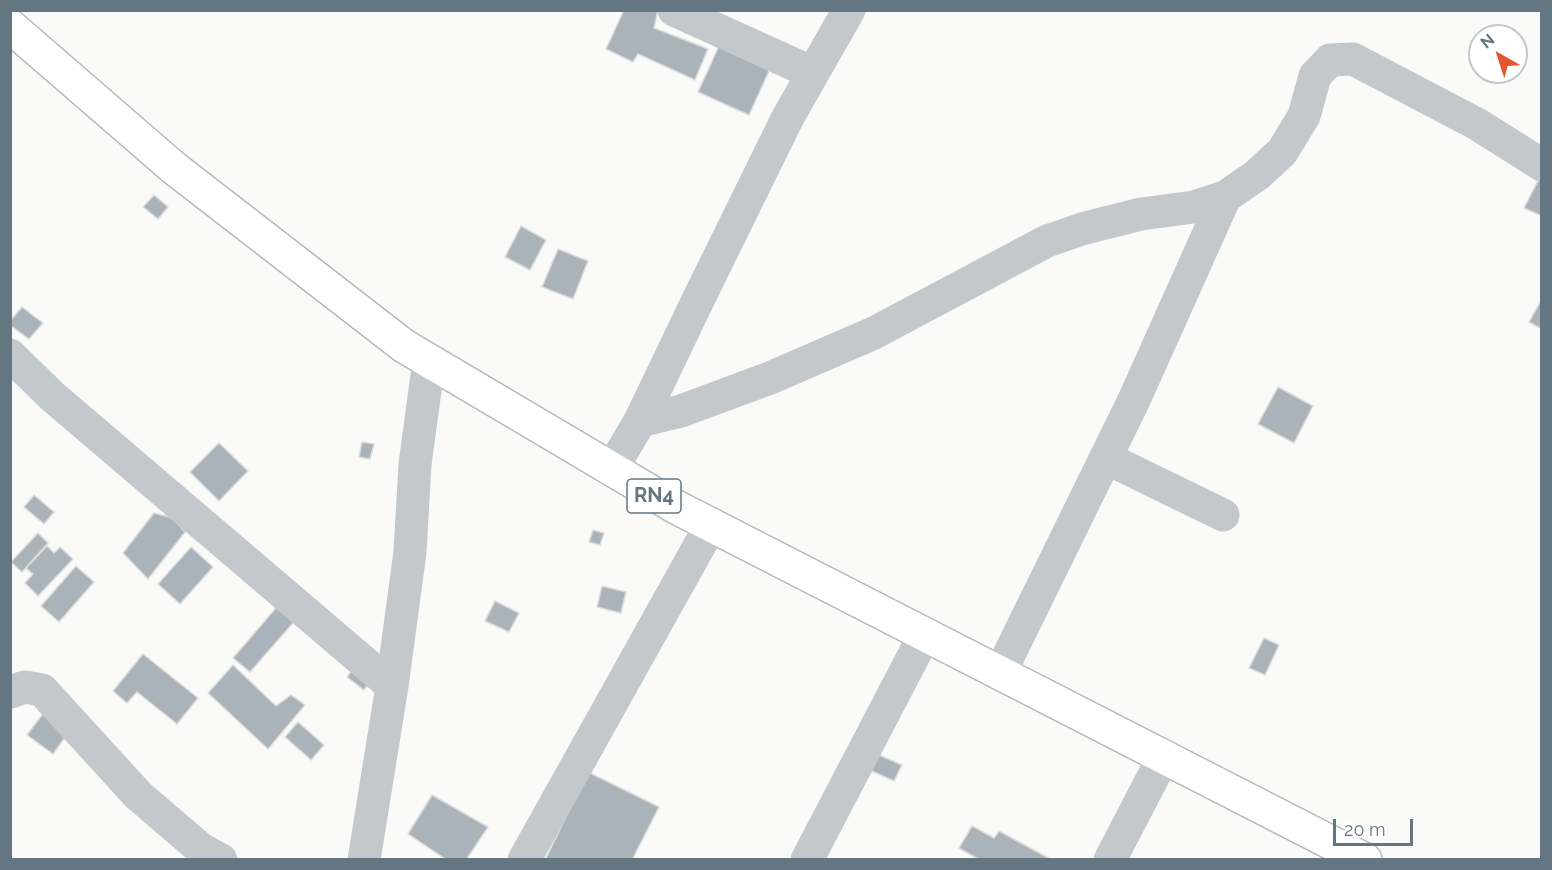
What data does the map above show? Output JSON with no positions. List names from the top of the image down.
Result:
{
  "streets": {
    "highway": ["RN4"]
  },
  "scale_bar": "20 m",
  "north": "top left"
}
